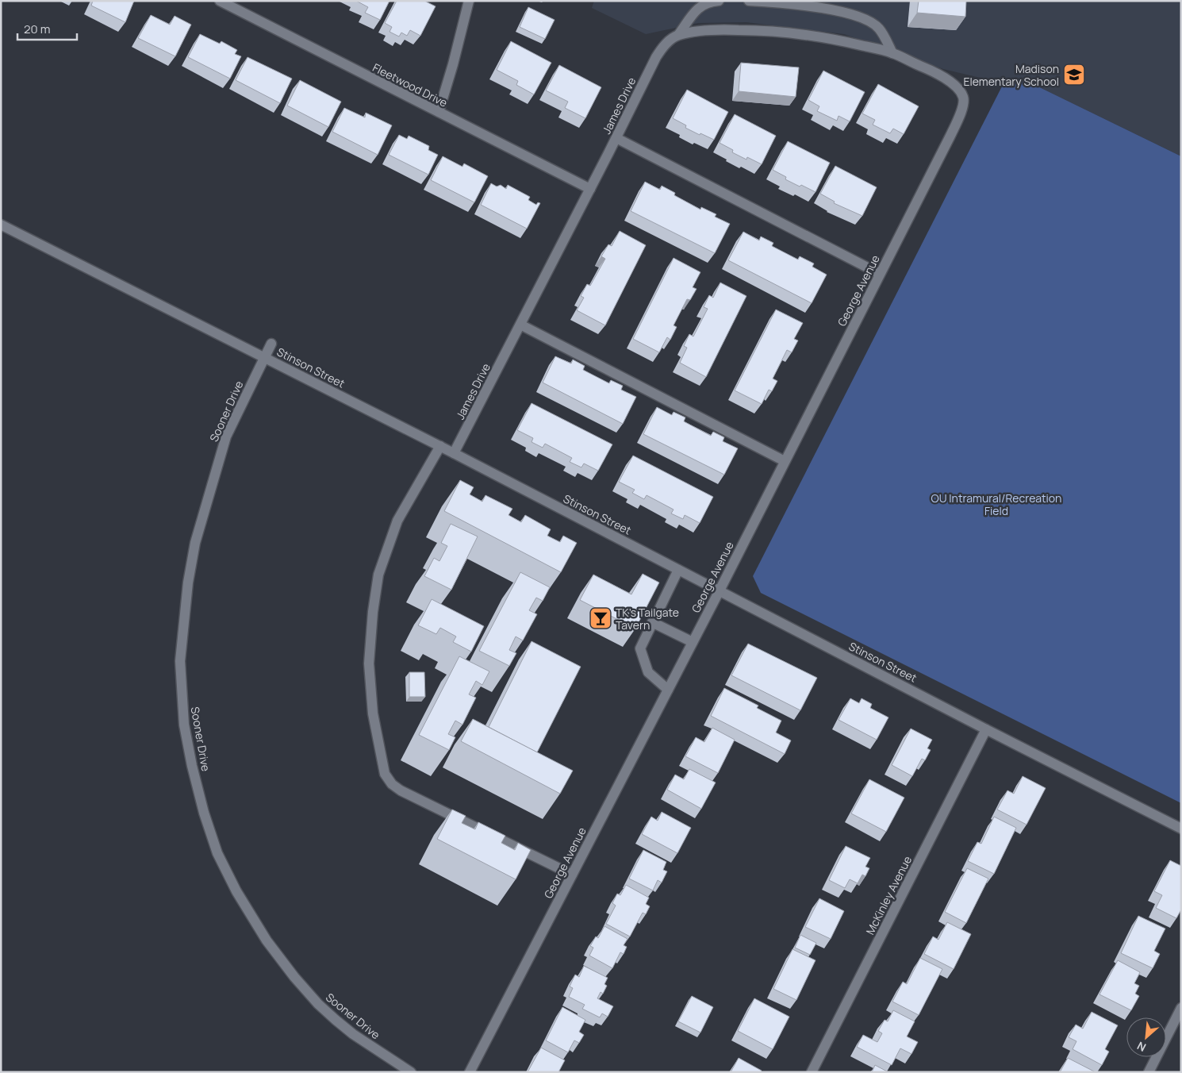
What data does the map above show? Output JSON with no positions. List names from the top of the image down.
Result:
{
  "streets": {
    "street": [
      "Fleetwood Drive",
      "James Drive",
      "George Avenue",
      "Stinson Street",
      "Sooner Drive",
      "McKinley Avenue"
    ]
  },
  "crossings": [
    ["Fleetwood Drive", "James Drive"],
    ["James Drive", "Stinson Street"],
    ["George Avenue", "Stinson Street"],
    ["Stinson Street", "Sooner Drive"],
    ["Stinson Street", "McKinley Avenue"]
  ],
  "parks": ["OU Intramural/Recreation Field"],
  "places": {
    "school or university": ["Madison Elementary School"],
    "bar": ["TK's Tailgate Tavern"]
  },
  "scale_bar": "20 m",
  "north": "bottom left"
}
